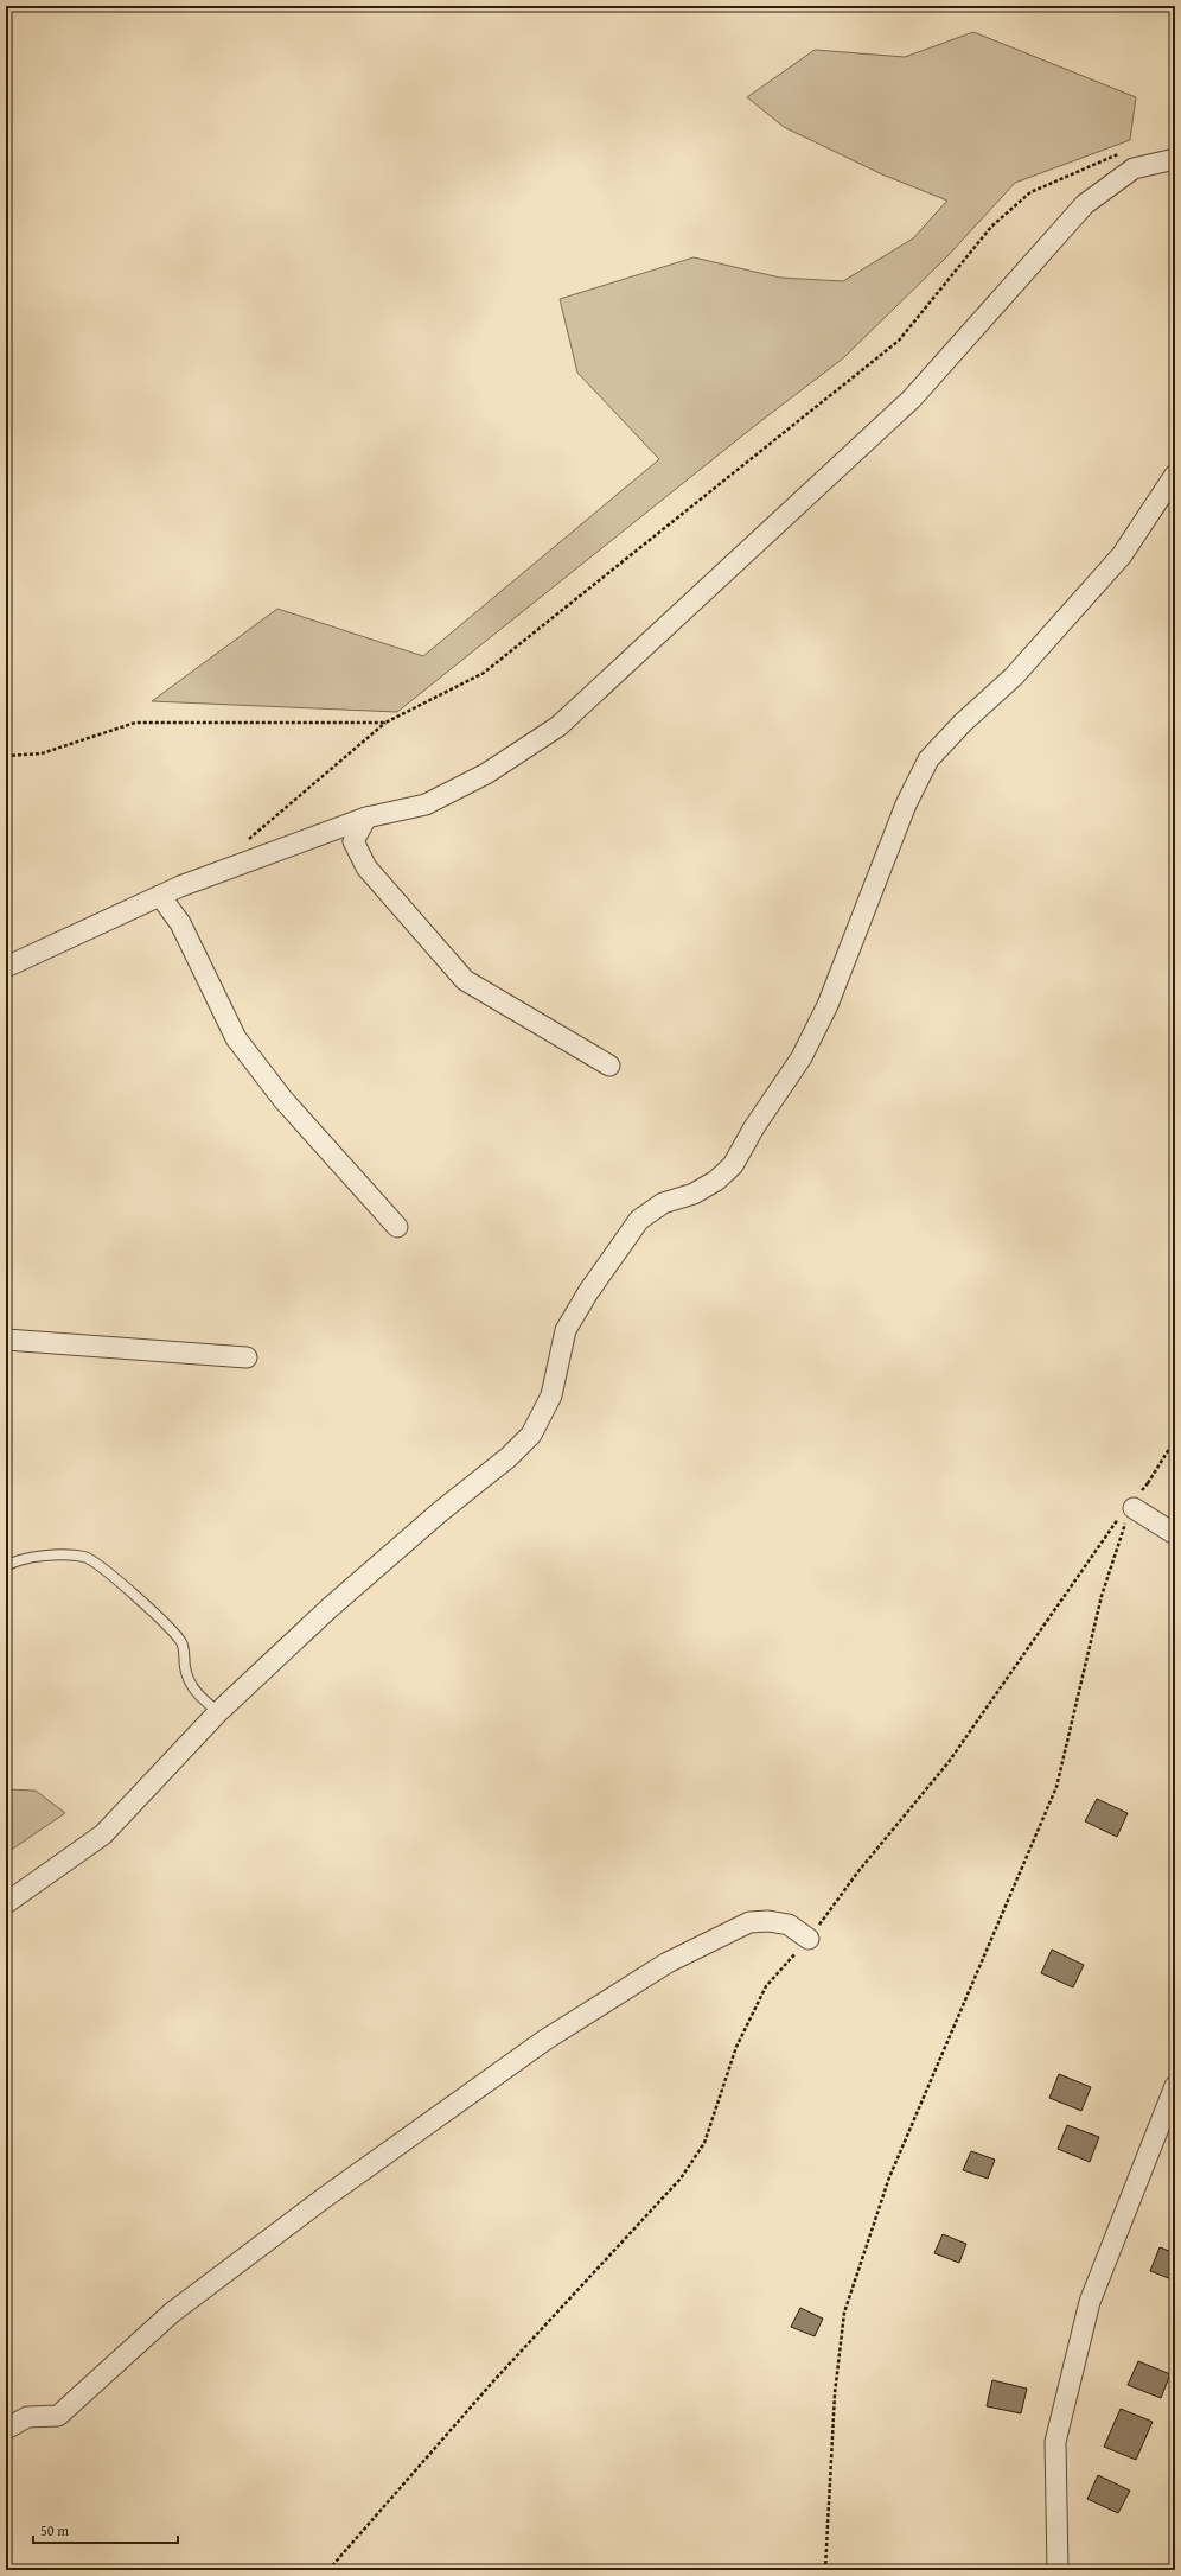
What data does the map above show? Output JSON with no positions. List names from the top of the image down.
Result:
{
  "scale_bar": "50 m"
}
